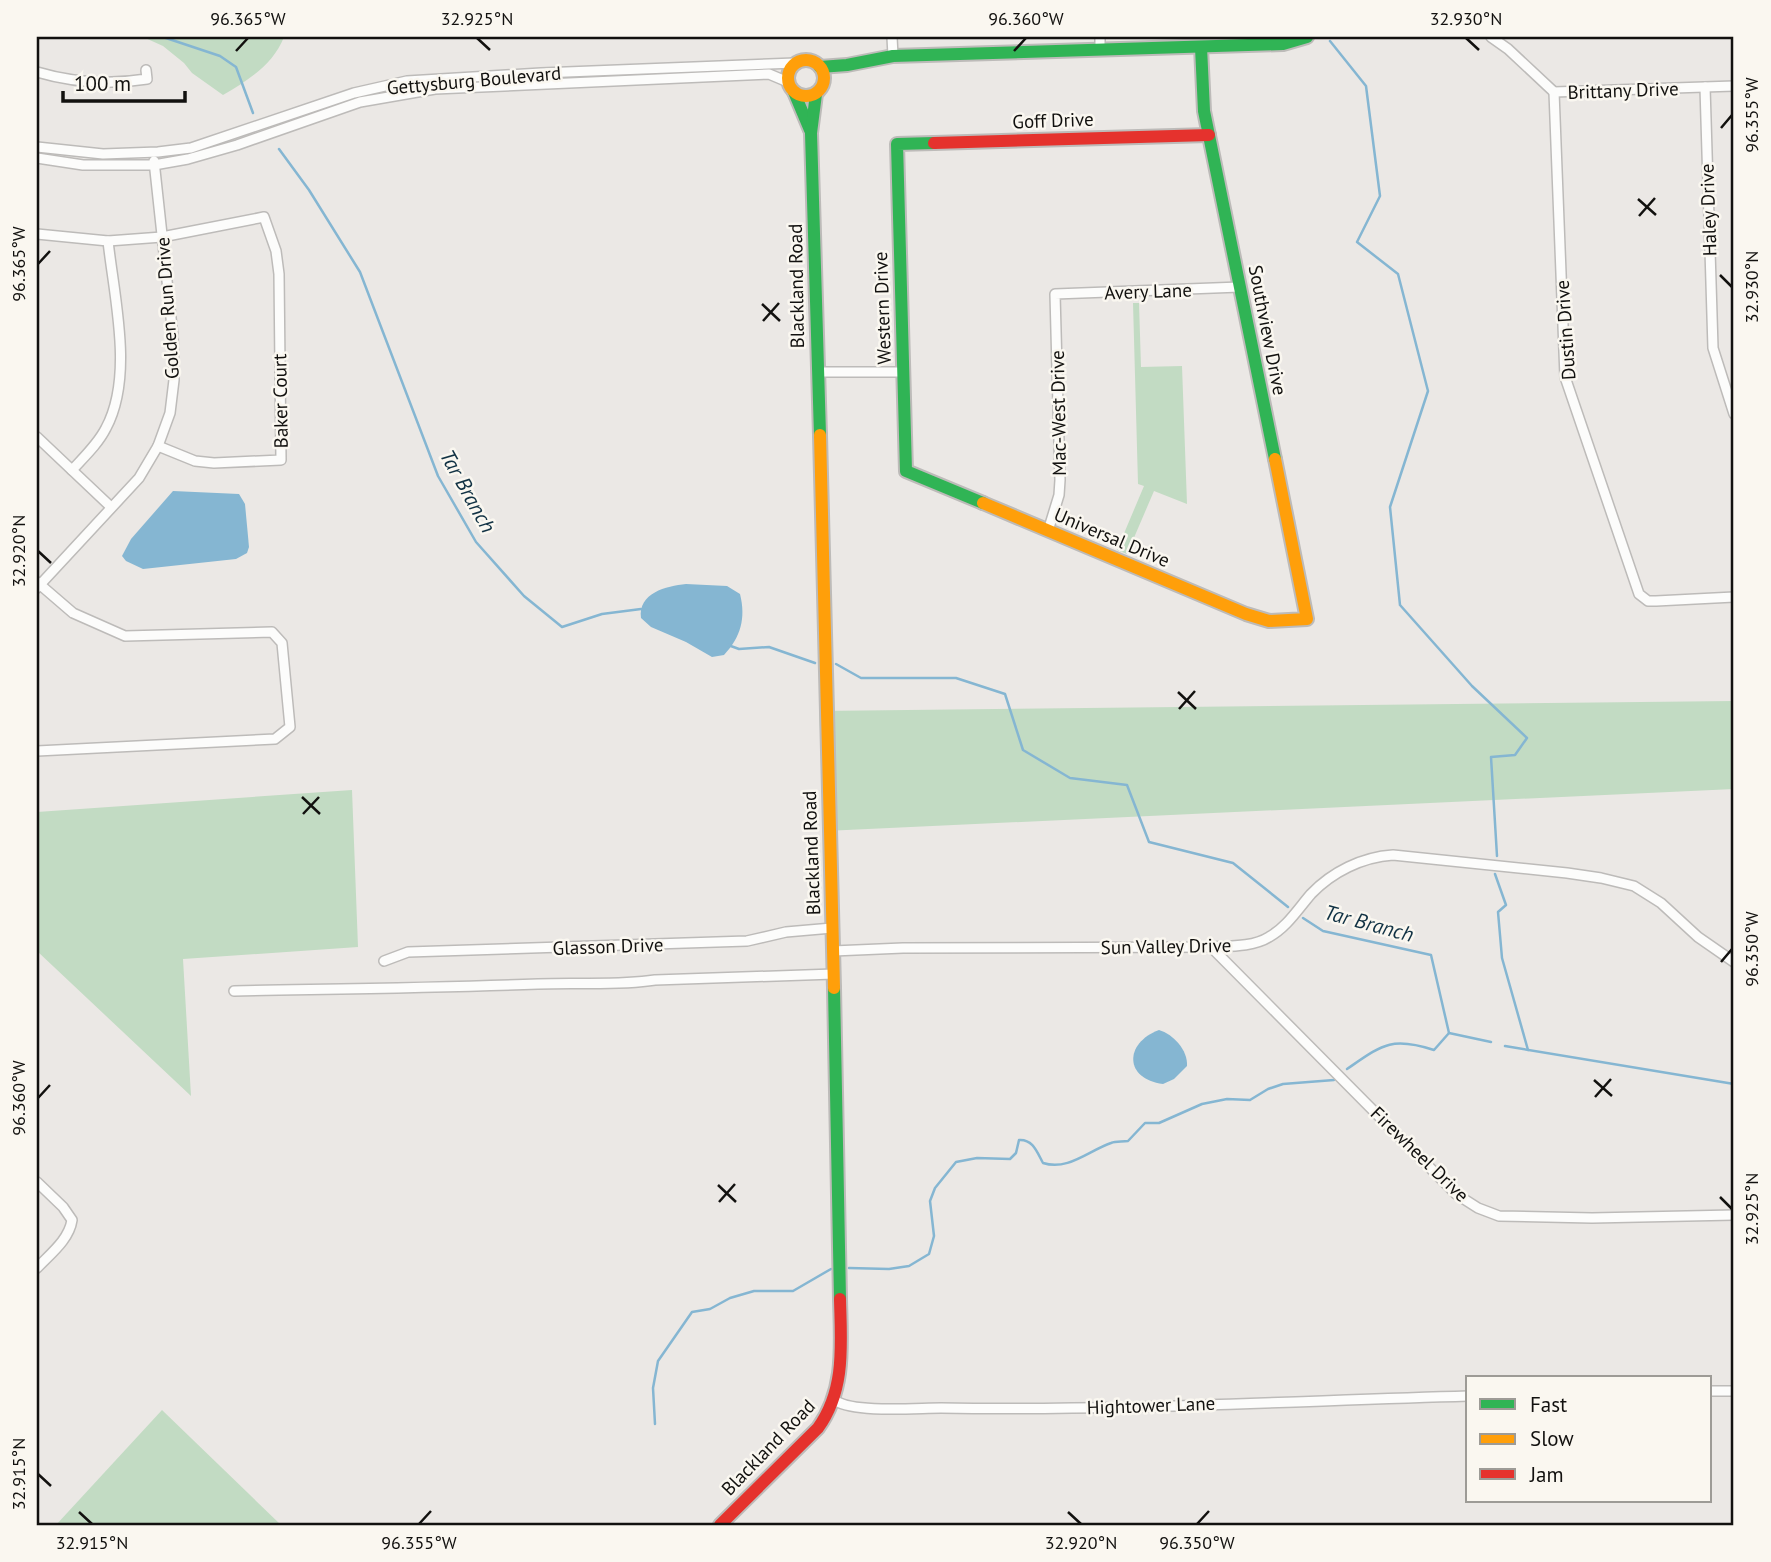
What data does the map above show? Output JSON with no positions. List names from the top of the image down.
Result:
{
  "streets": {
    "street": [
      "Gettysburg Boulevard",
      "Brittany Drive",
      "Goff Drive",
      "Haley Drive",
      "Blackland Road",
      "Avery Lane",
      "Golden Run Drive",
      "Western Drive",
      "Southview Drive",
      "Dustin Drive",
      "Baker Court",
      "Mac-West Drive",
      "Universal Drive",
      "Glasson Drive",
      "Sun Valley Drive",
      "Firewheel Drive",
      "Hightower Lane"
    ]
  },
  "crossings": [
    ["Gettysburg Boulevard", "Blackland Road"],
    ["Gettysburg Boulevard", "Golden Run Drive"],
    ["Brittany Drive", "Haley Drive"],
    ["Brittany Drive", "Dustin Drive"],
    ["Goff Drive", "Western Drive"],
    ["Goff Drive", "Southview Drive"],
    ["Blackland Road", "Glasson Drive"],
    ["Blackland Road", "Sun Valley Drive"],
    ["Blackland Road", "Hightower Lane"],
    ["Avery Lane", "Southview Drive"],
    ["Avery Lane", "Mac-West Drive"],
    ["Golden Run Drive", "Baker Court"],
    ["Western Drive", "Universal Drive"],
    ["Southview Drive", "Universal Drive"],
    ["Mac-West Drive", "Universal Drive"],
    ["Sun Valley Drive", "Firewheel Drive"]
  ],
  "water": ["Tar Branch"],
  "legend": ["Fast", "Slow", "Jam"],
  "scale_bar": "100 m",
  "coordinates": [
    "96.365°W",
    "32.925°N",
    "96.360°W",
    "32.930°N",
    "96.355°W",
    "32.920°N",
    "96.350°W",
    "32.915°N"
  ]
}
